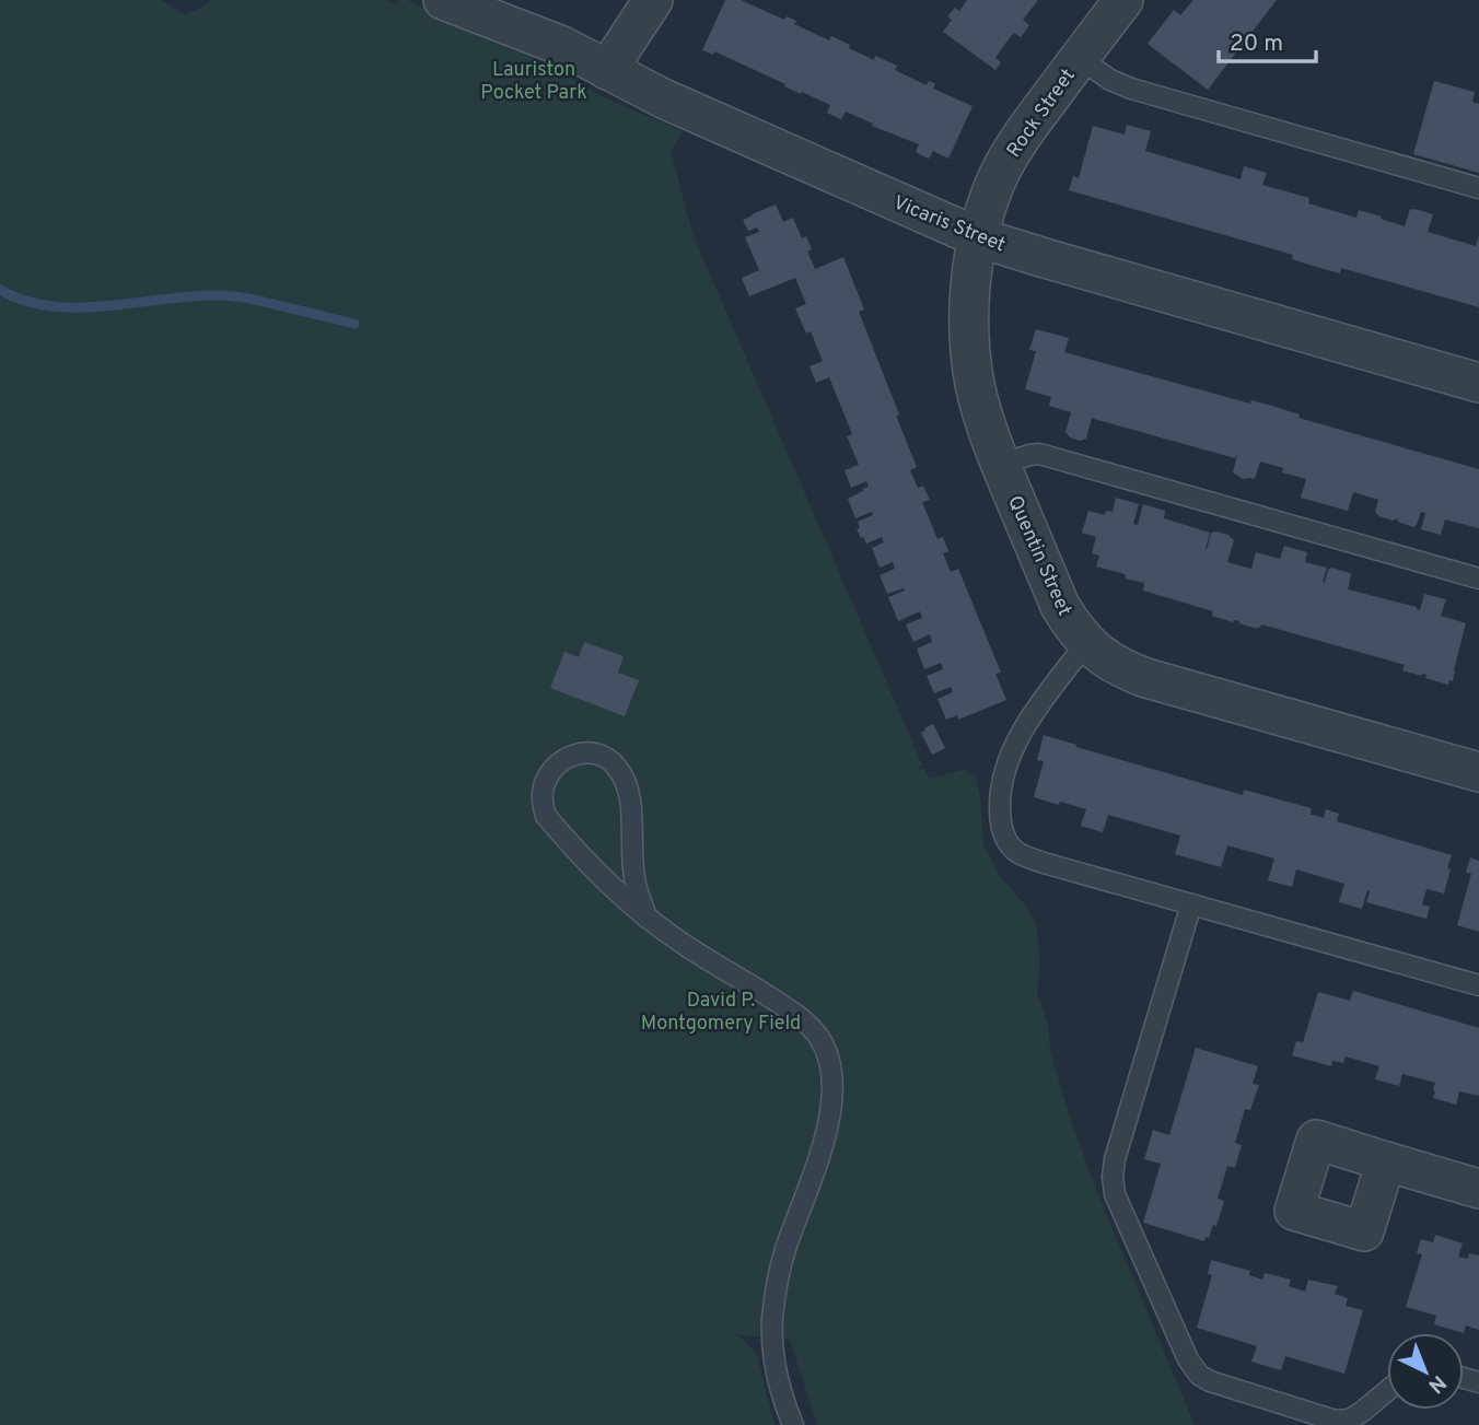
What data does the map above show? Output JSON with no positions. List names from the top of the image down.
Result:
{
  "streets": {
    "street": ["Rock Street", "Vicaris Street", "Quentin Street"]
  },
  "crossings": [
    ["Rock Street", "Vicaris Street"],
    ["Rock Street", "Quentin Street"],
    ["Vicaris Street", "Quentin Street"]
  ],
  "parks": ["Lauriston Pocket Park", "David P. Montgomery Field"],
  "scale_bar": "20 m",
  "north": "bottom right"
}
